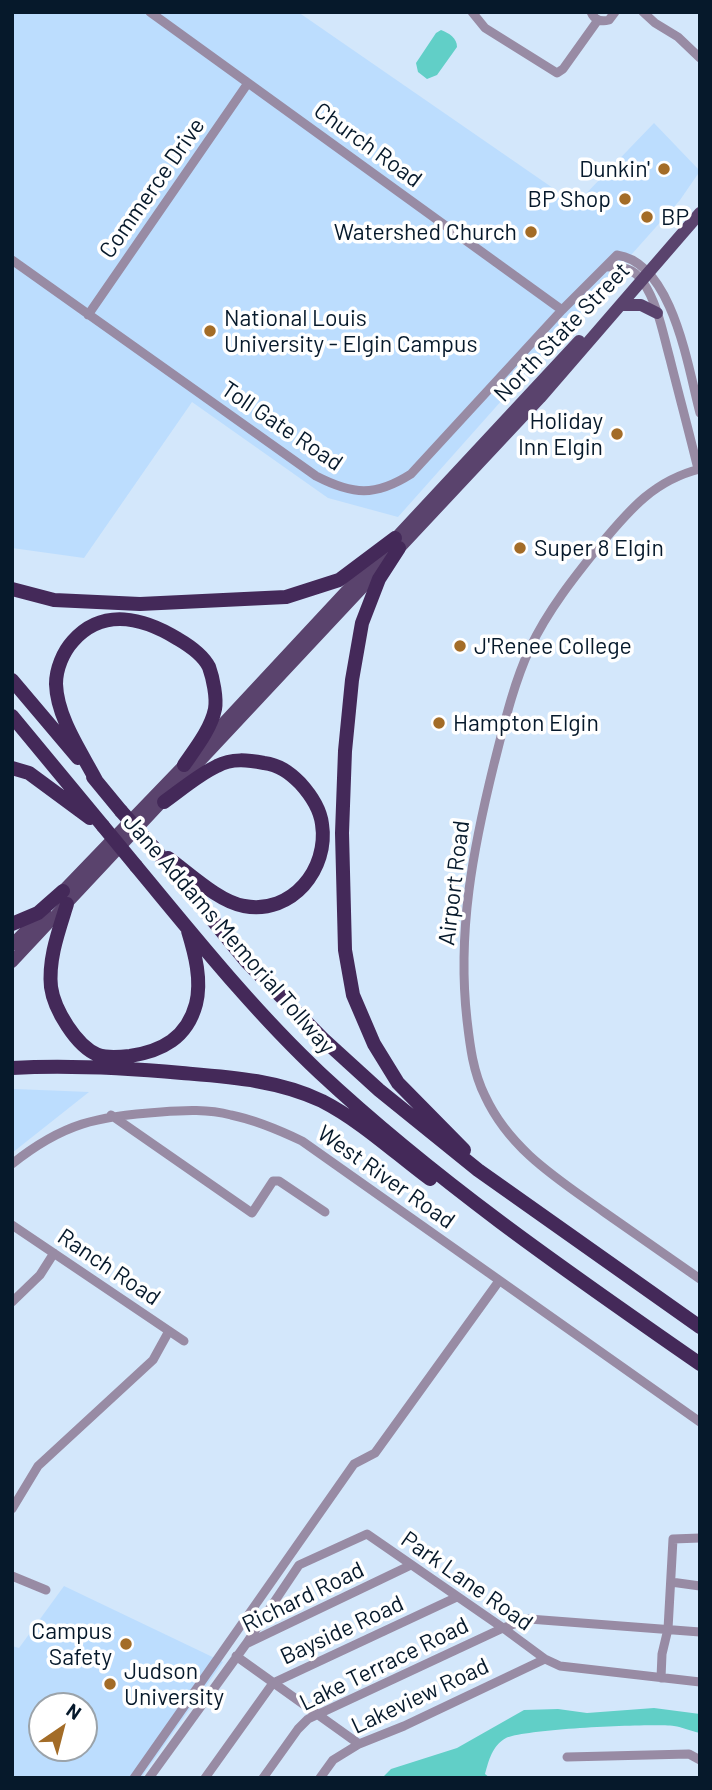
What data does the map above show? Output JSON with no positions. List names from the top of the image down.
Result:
{
  "streets": {
    "highway": ["Jane Addams Memorial Tollway"],
    "main road": ["North State Street"],
    "street": [
      "Church Road",
      "Commerce Drive",
      "Toll Gate Road",
      "Airport Road",
      "West River Road",
      "Ranch Road",
      "Park Lane Road",
      "Richard Road",
      "Bayside Road",
      "Lake Terrace Road",
      "Lakeview Road"
    ]
  },
  "crossings": [
    ["Church Road", "Commerce Drive"],
    ["Church Road", "Toll Gate Road"],
    ["Commerce Drive", "Toll Gate Road"],
    ["North State Street", "Toll Gate Road"],
    ["Park Lane Road", "Richard Road"],
    ["Park Lane Road", "Bayside Road"],
    ["Park Lane Road", "Lake Terrace Road"],
    ["Park Lane Road", "Lakeview Road"]
  ],
  "places": [
    "Dunkin'",
    "BP Shop",
    "BP",
    "Watershed Church",
    "National Louis University - Elgin Campus",
    "Holiday Inn Elgin",
    "Super 8 Elgin",
    "J'Renee College",
    "Hampton Elgin",
    "Campus Safety",
    "Judson University"
  ],
  "north": "top right"
}
